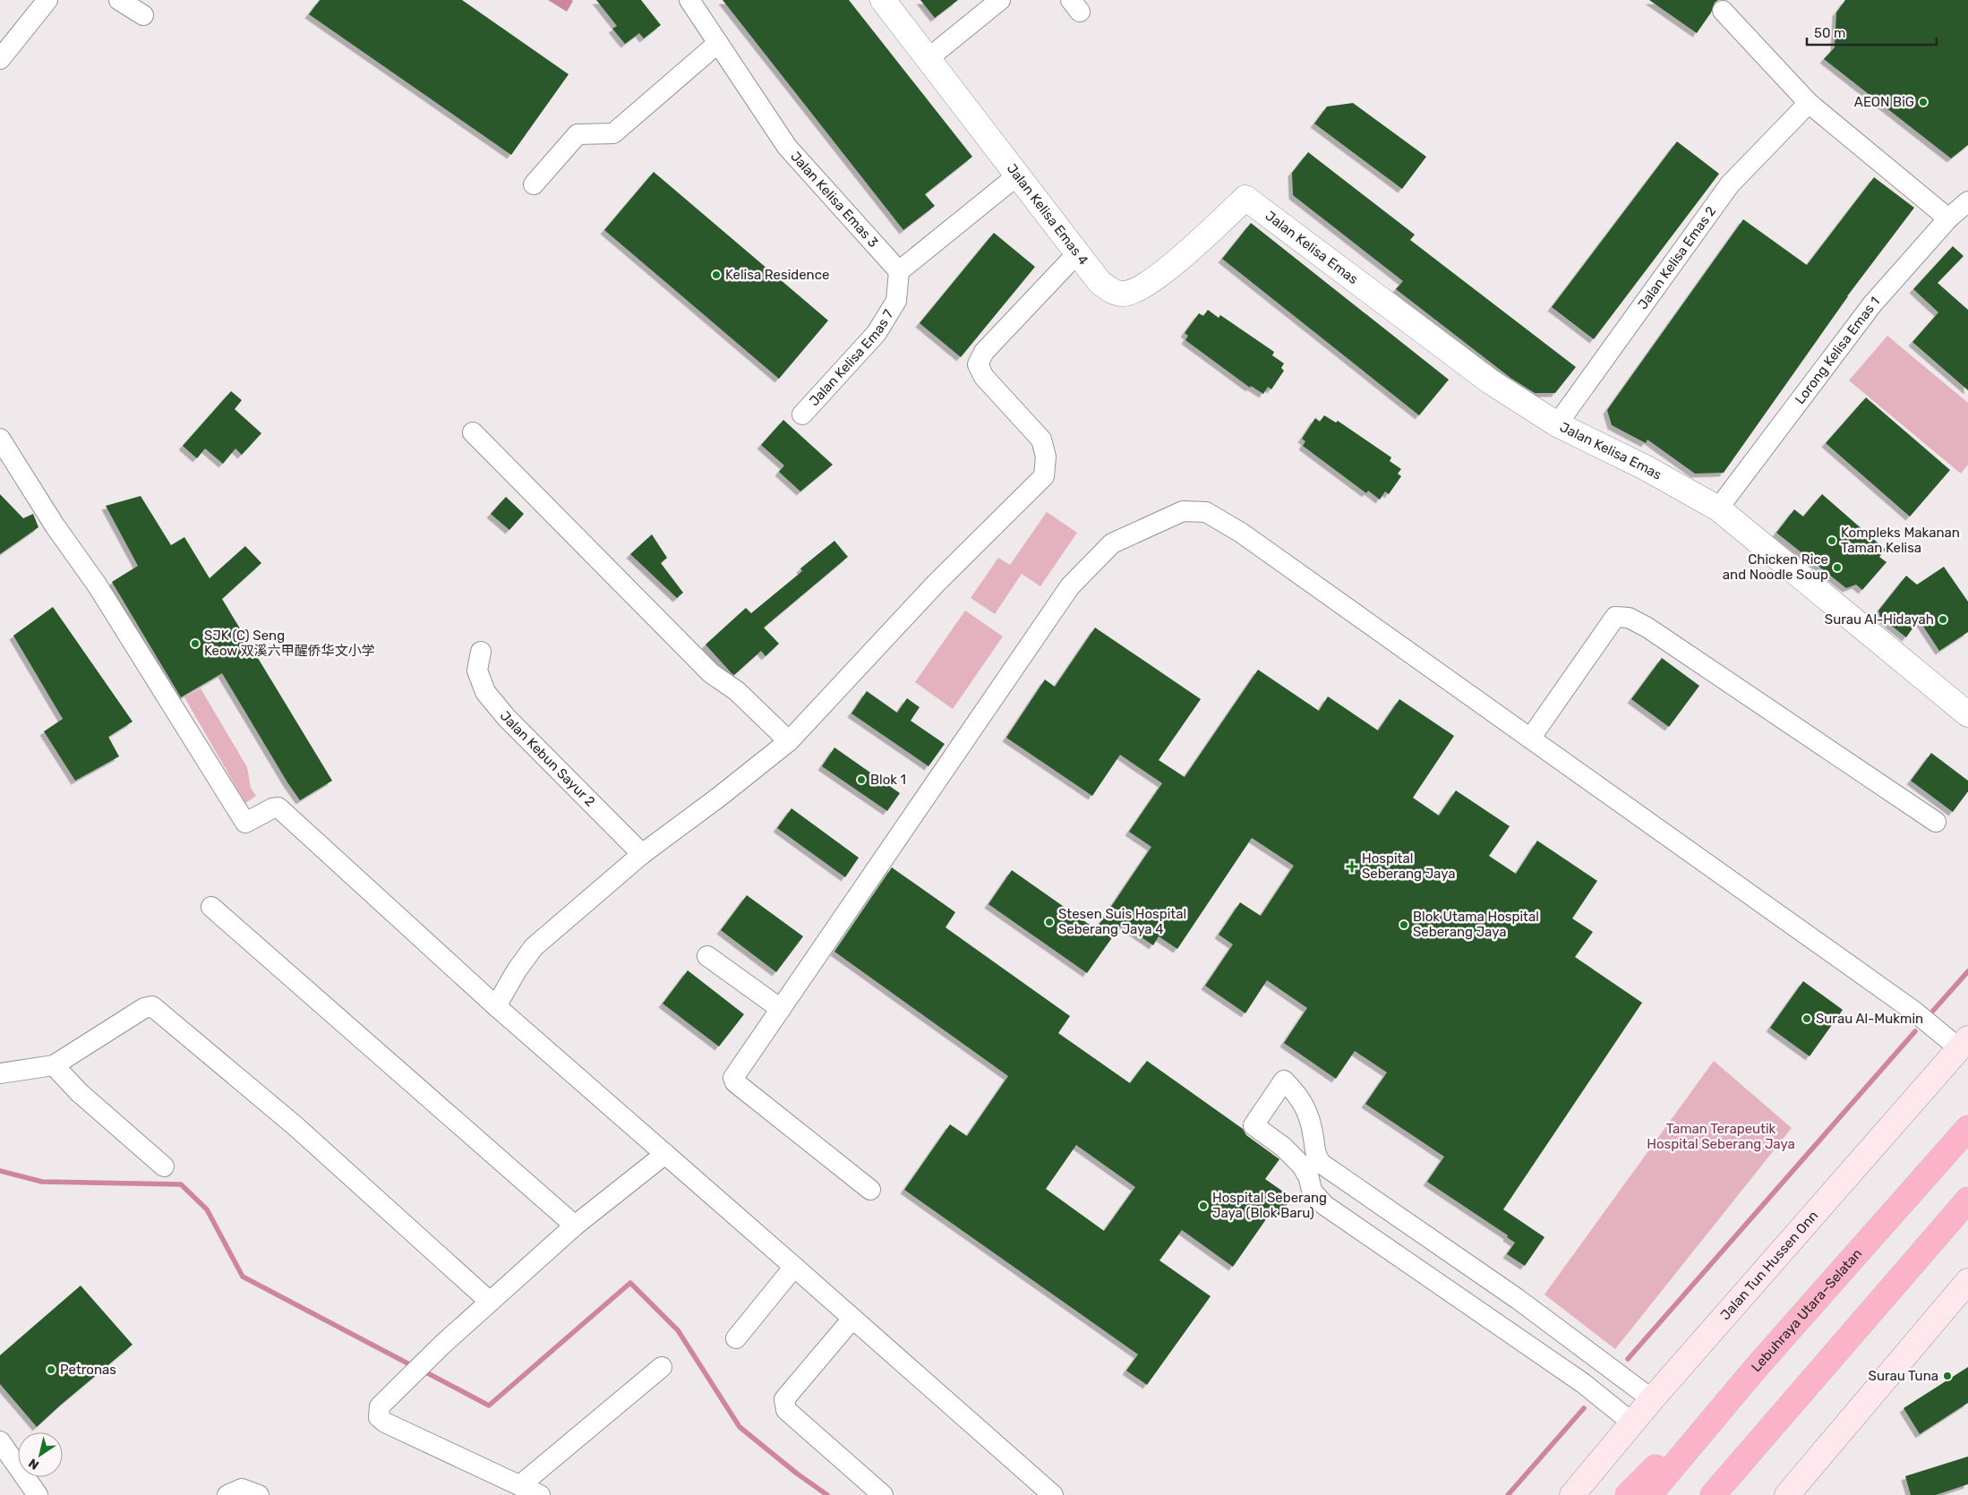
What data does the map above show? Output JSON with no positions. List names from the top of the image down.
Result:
{
  "streets": {
    "highway": ["Lebuhraya Utara–Selatan"],
    "main road": ["Jalan Tun Hussen Onn"],
    "street": [
      "Jalan Kelisa Emas 3",
      "Jalan Kelisa Emas 4",
      "Jalan Kelisa Emas",
      "Jalan Kelisa Emas 2",
      "Lorong Kelisa Emas 1",
      "Jalan Kelisa Emas 7",
      "Jalan Kebun Sayur 2"
    ]
  },
  "crossings": [
    ["Jalan Kelisa Emas 3", "Jalan Kelisa Emas 7"],
    ["Jalan Kelisa Emas 4", "Jalan Kelisa Emas"],
    ["Jalan Kelisa Emas", "Jalan Kelisa Emas 2"],
    ["Jalan Kelisa Emas", "Lorong Kelisa Emas 1"]
  ],
  "parks": ["Taman Terapeutik Hospital Seberang Jaya"],
  "places": {
    "other": [
      "AEON BiG",
      "Kelisa Residence",
      "Kompleks Makanan Taman Kelisa",
      "Chicken Rice and Noodle Soup",
      "Surau Al-Hidayah",
      "SJK (C) Seng Keow 双溪六甲醒侨华文小学",
      "Blok 1",
      "Stesen Suis Hospital Seberang Jaya 4",
      "Blok Utama Hospital Seberang Jaya",
      "Surau Al-Mukmin",
      "Hospital Seberang Jaya (Blok Baru)",
      "Petronas",
      "Surau Tuna"
    ],
    "health": ["Hospital Seberang Jaya"]
  },
  "scale_bar": "50 m",
  "north": "bottom left"
}
